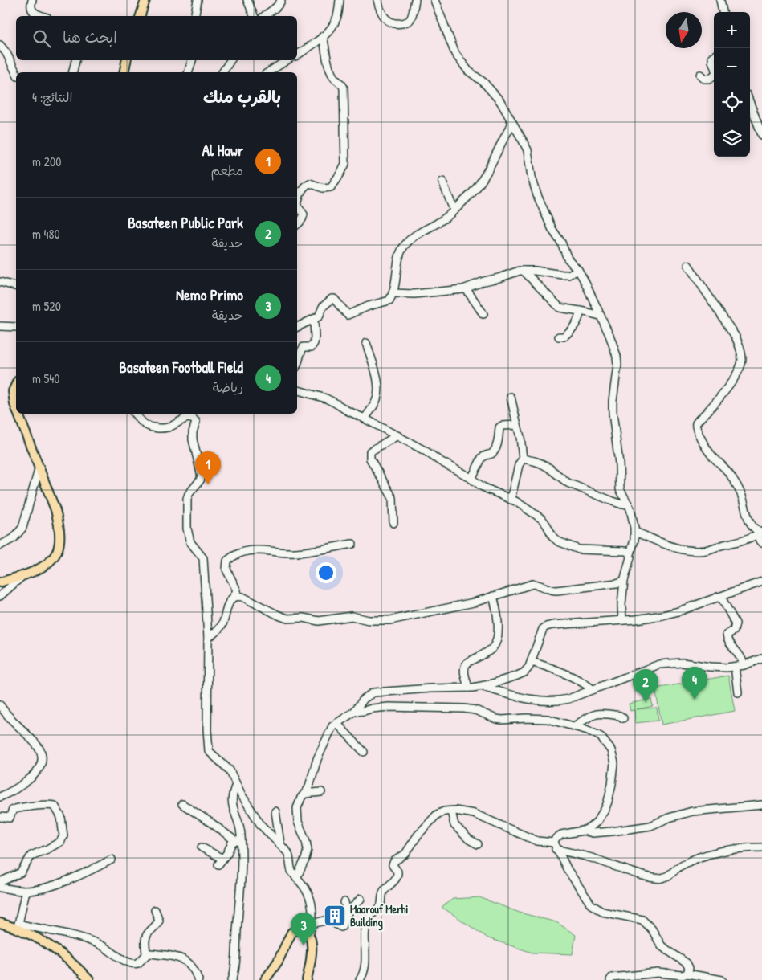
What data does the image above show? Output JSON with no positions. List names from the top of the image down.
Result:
{
  "places": {
    "building": ["Maarouf Merhi Building"]
  },
  "north": "bottom",
  "page": {
    "map_buttons": ["+", "−"],
    "search": "ابحث هنا",
    "heading": ["بالقرب منك", "النتائج: 4"],
    "list": [
      {
        "mark": "1",
        "name": "Al Hawr",
        "note": "مطعم",
        "value": "200 m"
      },
      {
        "mark": "2",
        "name": "Basateen Public Park",
        "note": "حديقة",
        "value": "480 m"
      },
      {
        "mark": "3",
        "name": "Nemo Primo",
        "note": "حديقة",
        "value": "520 m"
      },
      {
        "mark": "4",
        "name": "Basateen Football Field",
        "note": "رياضة",
        "value": "540 m"
      }
    ],
    "pins": [
      "1",
      "4",
      "2",
      "3"
    ]
  }
}
